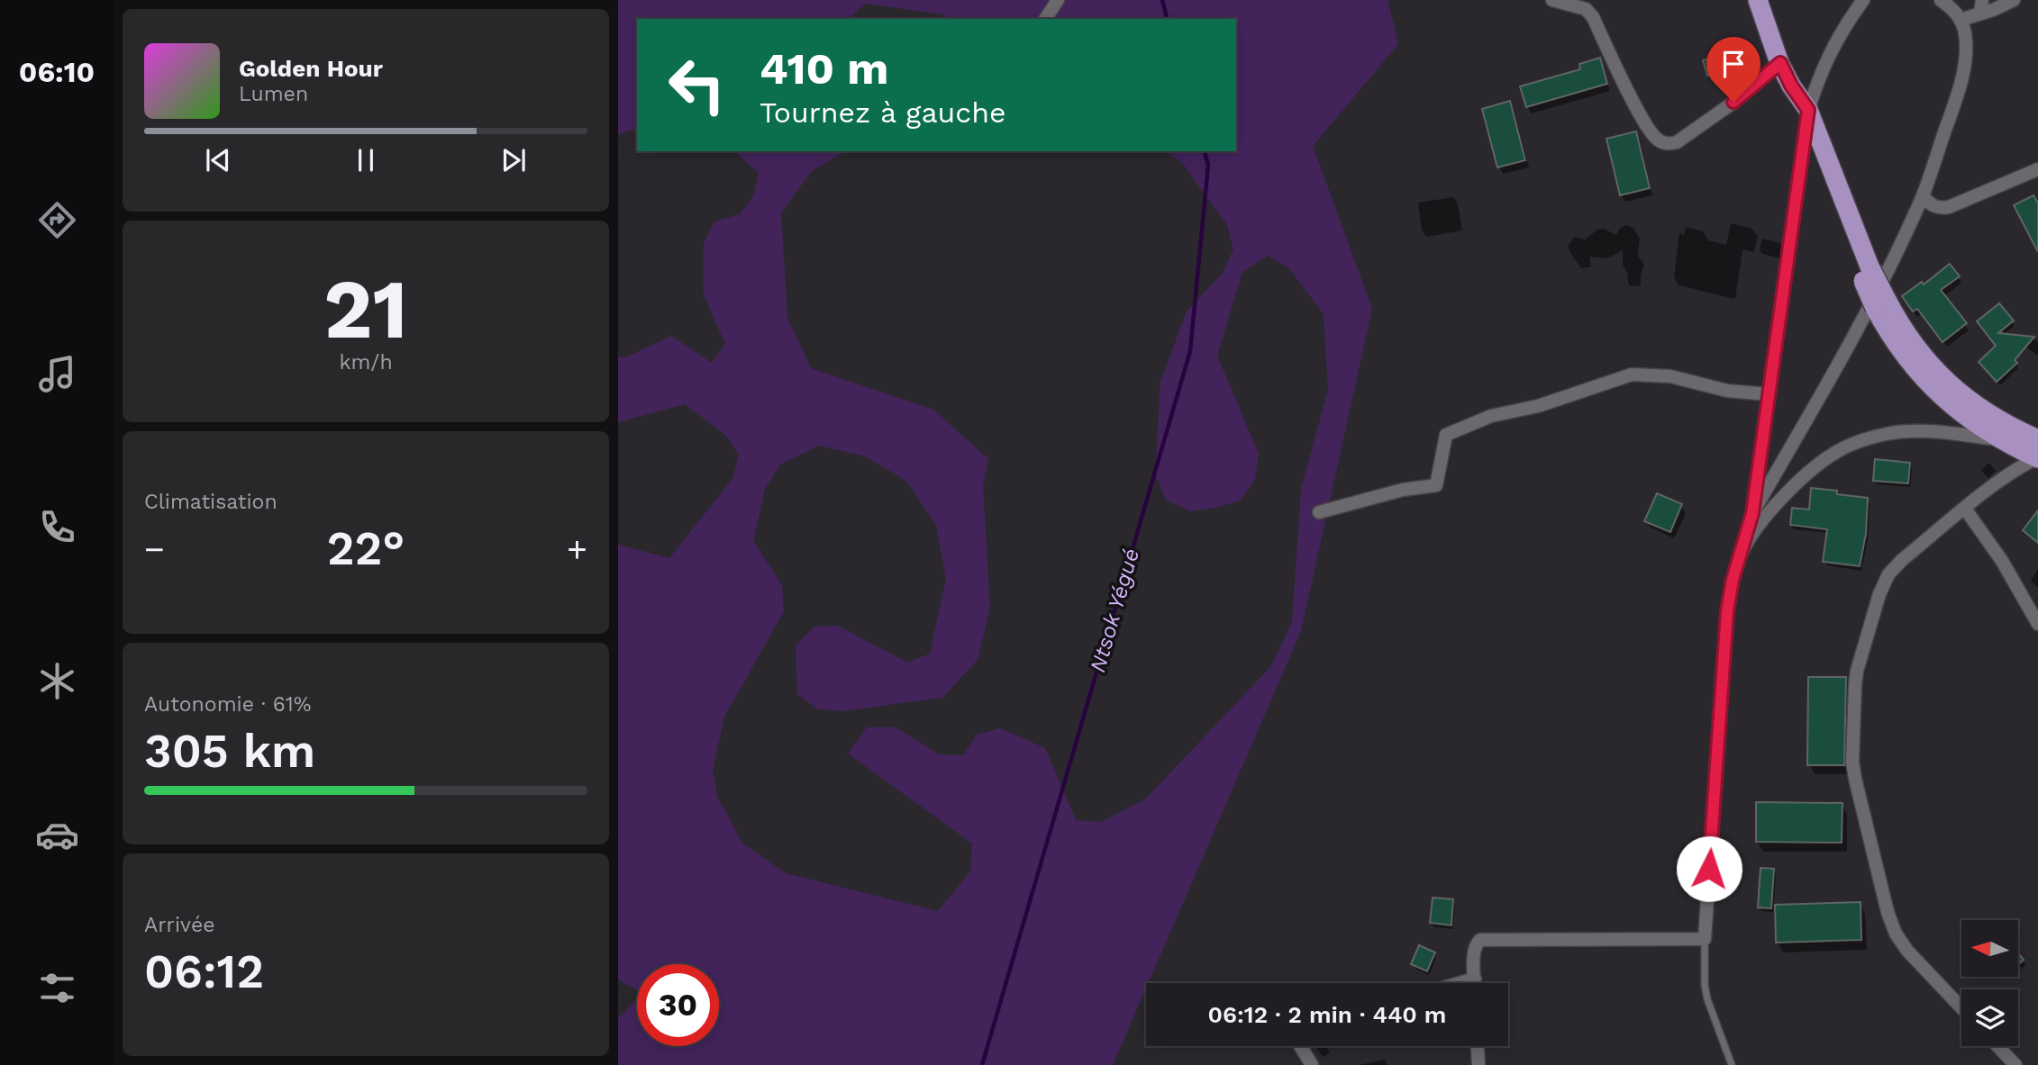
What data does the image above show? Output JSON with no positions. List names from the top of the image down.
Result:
{
  "water": ["Ntsok Yégué"],
  "north": "left",
  "page": {
    "tabs": "06:10",
    "turn": ["410 m", "Tournez à gauche"],
    "song": ["Golden Hour", "Lumen"],
    "tile": [
      ["21", "km/h"],
      "Climatisation",
      ["Autonomie · 61%", "305 km"],
      ["Arrivée", "06:12"]
    ],
    "heat": ["−", "22°", "+"],
    "limit": "30",
    "trip": "06:12 · 2 min · 440 m"
  }
}
